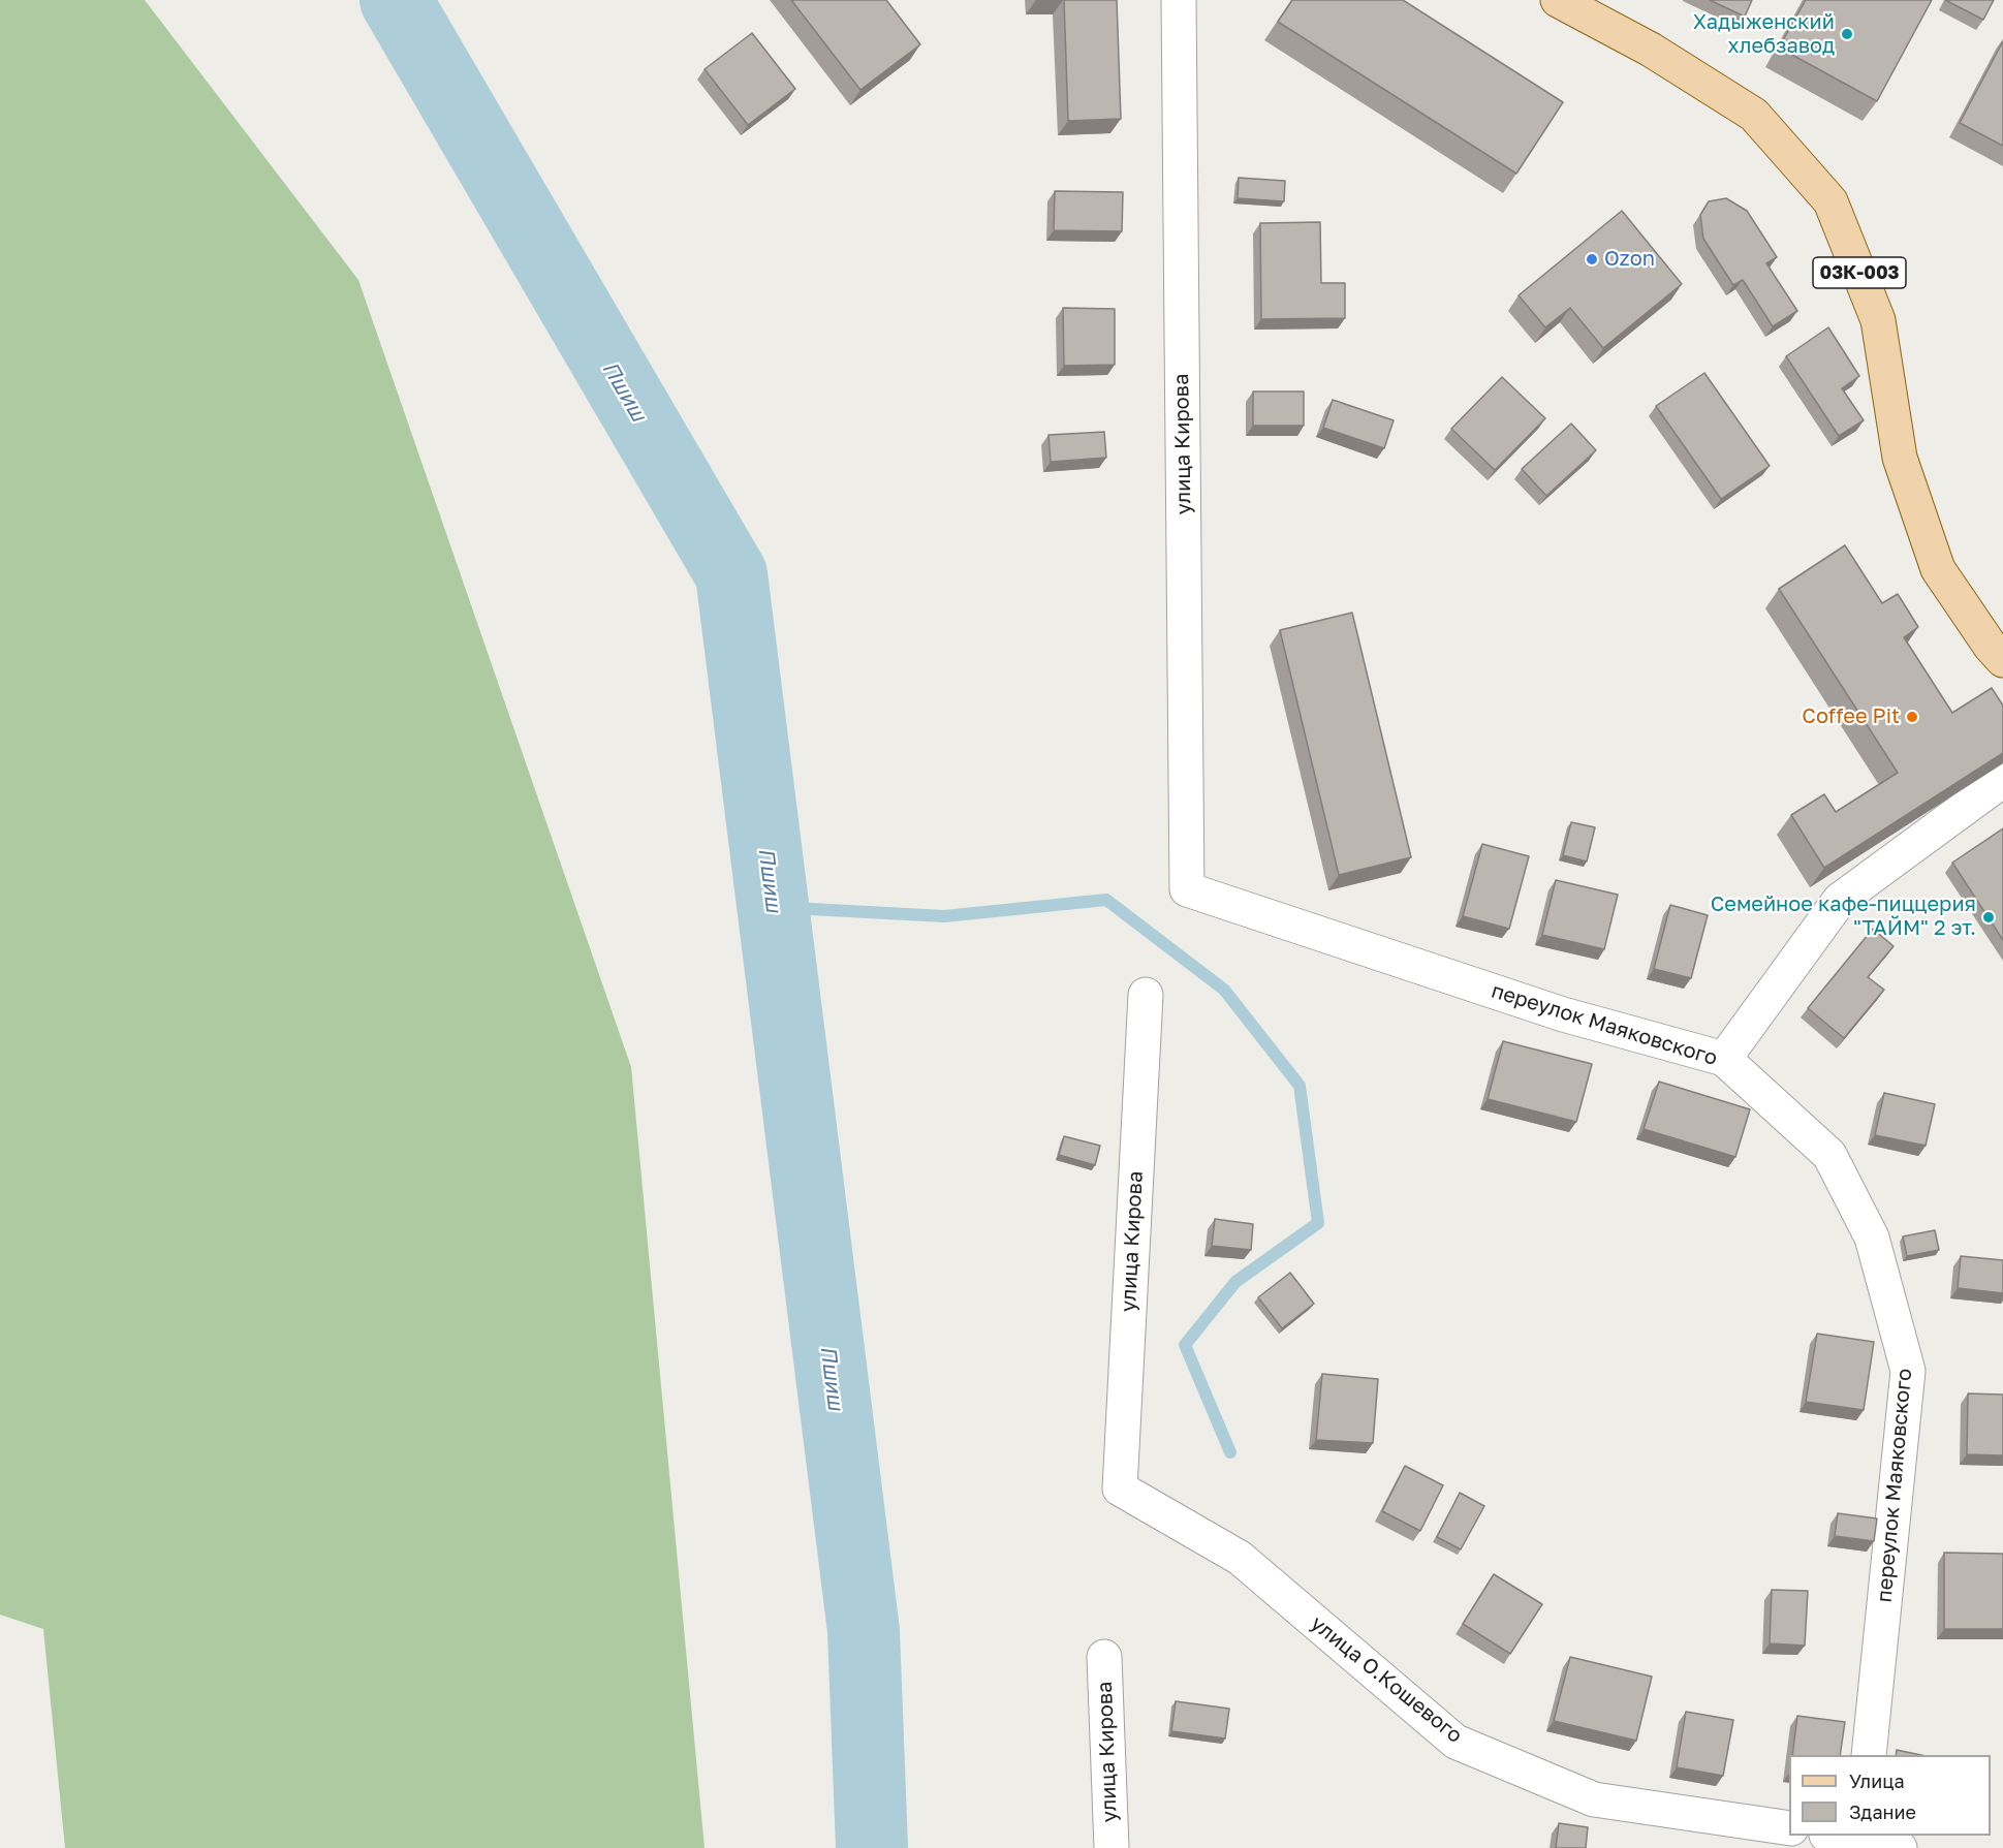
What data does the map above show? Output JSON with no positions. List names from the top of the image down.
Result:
{
  "streets": {
    "main road": ["03К-003"],
    "street": ["улица Кирова", "переулок Маяковского", "улица О.Кошевого"]
  },
  "crossings": [
    ["улица Кирова", "переулок Маяковского"],
    ["улица Кирова", "улица О.Кошевого"]
  ],
  "water": ["Пшиш"],
  "places": [
    "Хадыженский хлебзавод",
    "Ozon",
    "Coffee Pit",
    "Семейное кафе-пиццерия \"ТАЙМ\" 2 эт."
  ],
  "legend": ["Улица", "Здание"]
}
